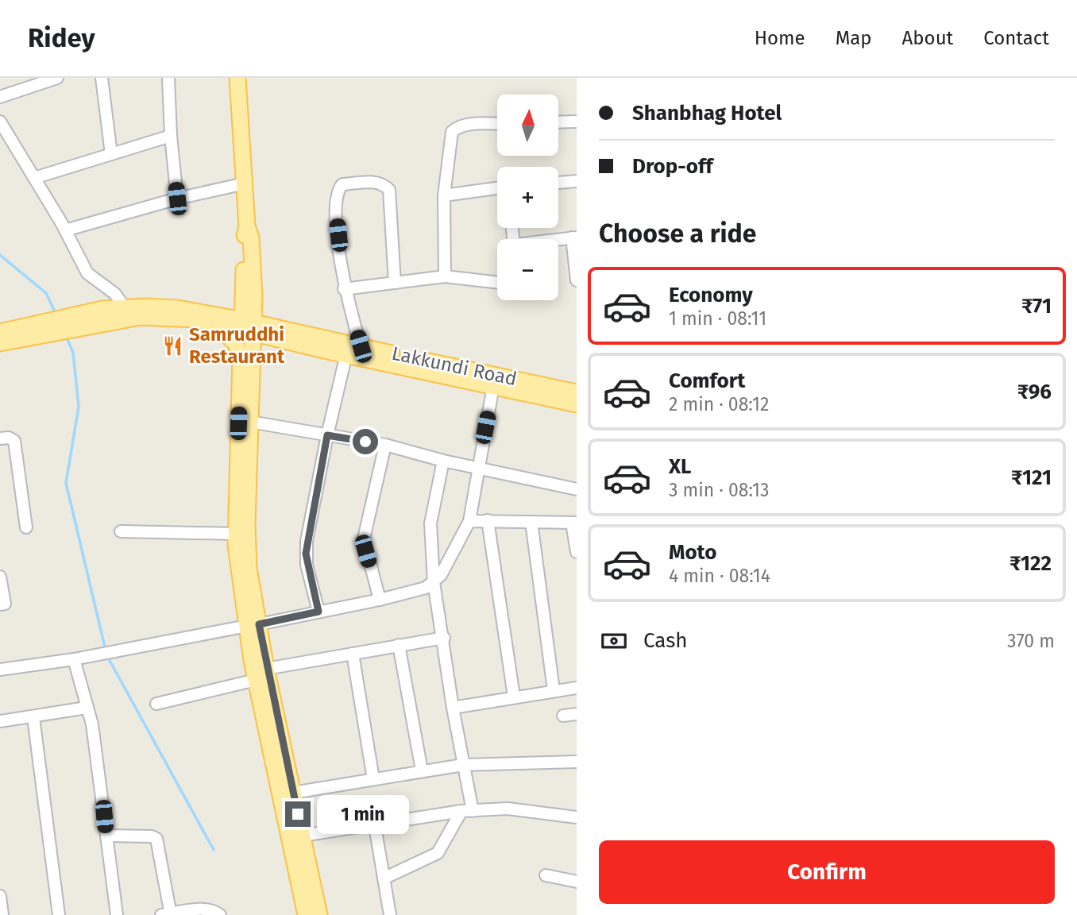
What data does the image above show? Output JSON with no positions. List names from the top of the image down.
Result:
{
  "streets": {
    "main road": ["Lakkundi Road"]
  },
  "places": {
    "restaurant": ["Samruddhi Restaurant"]
  },
  "north": "top",
  "page": {
    "header": "Ridey",
    "nav": [
      "Home",
      "Map",
      "About",
      "Contact"
    ],
    "banner": ["Shanbhag Hotel", "Drop-off"],
    "map_buttons": ["+", "−"],
    "heading": "Choose a ride",
    "list": [
      {
        "name": "Economy",
        "note": "1 min · 08:11",
        "value": "₹71"
      },
      {
        "name": "Comfort",
        "note": "2 min · 08:12",
        "value": "₹96"
      },
      {
        "name": "XL",
        "note": "3 min · 08:13",
        "value": "₹121"
      },
      {
        "name": "Moto",
        "note": "4 min · 08:14",
        "value": "₹122"
      }
    ],
    "pay": ["Cash", "370 m"],
    "bubble": "1 min",
    "buttons": "Confirm"
  }
}
